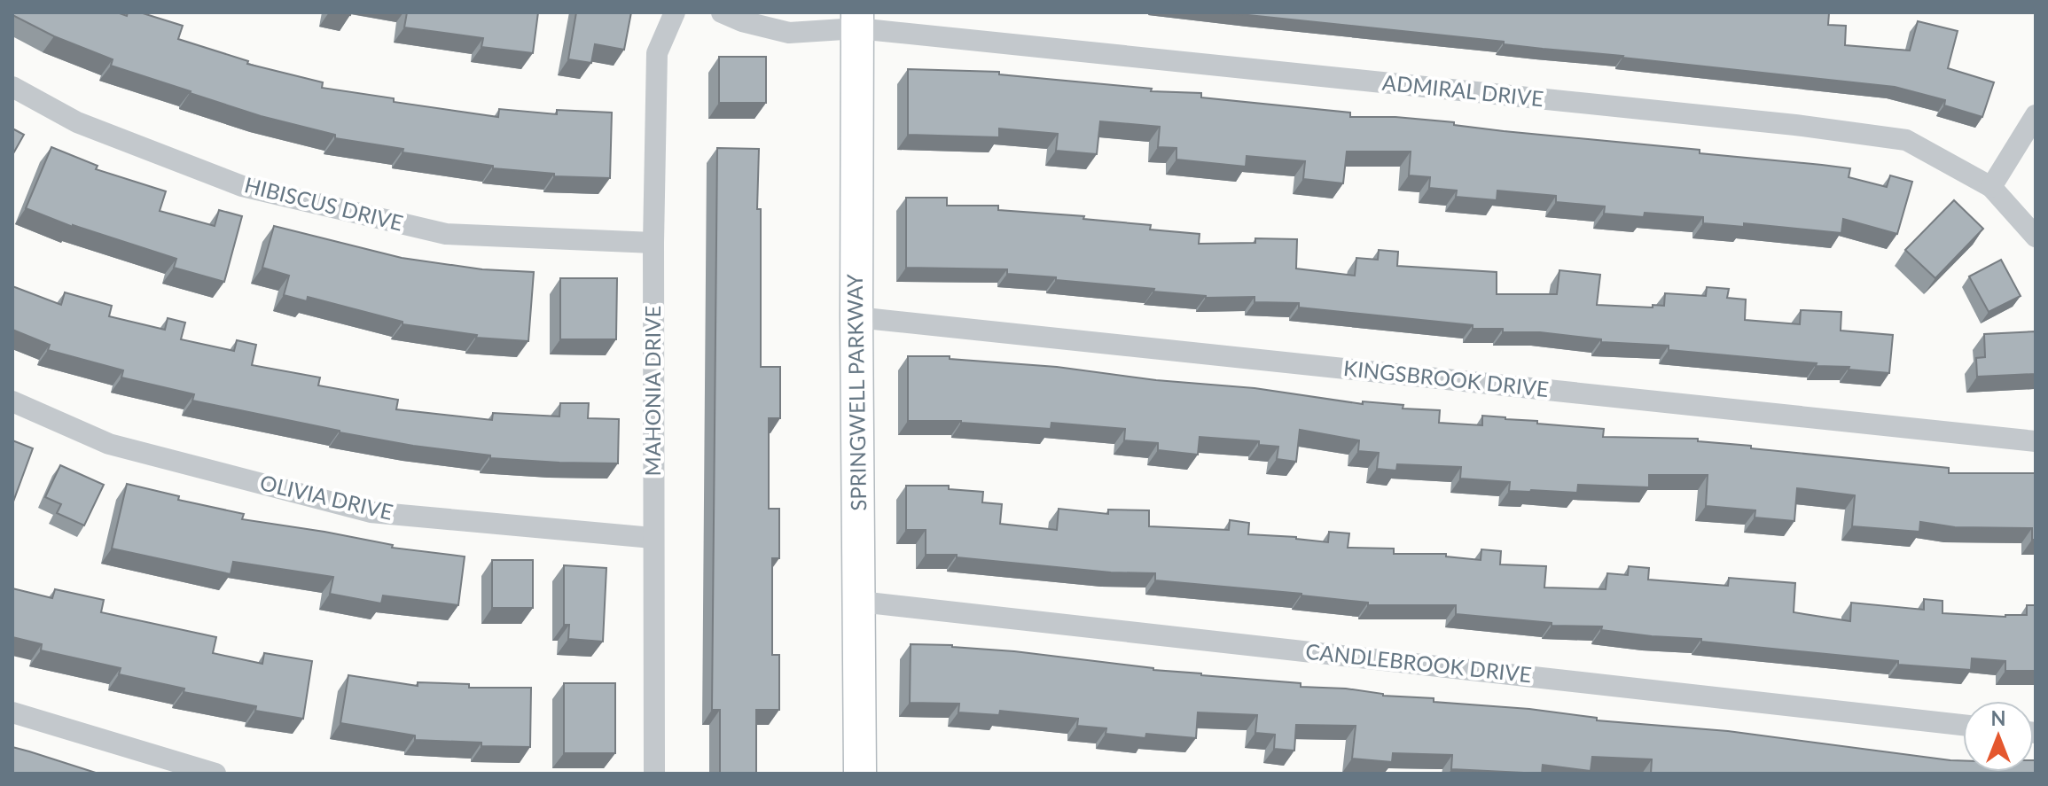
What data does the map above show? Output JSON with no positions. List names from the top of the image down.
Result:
{
  "streets": {
    "street": [
      "ADMIRAL DRIVE",
      "HIBISCUS DRIVE",
      "KINGSBROOK DRIVE",
      "MAHONIA DRIVE",
      "SPRINGWELL PARKWAY",
      "OLIVIA DRIVE",
      "CANDLEBROOK DRIVE"
    ]
  },
  "crossings": [
    ["ADMIRAL DRIVE", "SPRINGWELL PARKWAY"],
    ["HIBISCUS DRIVE", "MAHONIA DRIVE"],
    ["KINGSBROOK DRIVE", "SPRINGWELL PARKWAY"],
    ["MAHONIA DRIVE", "OLIVIA DRIVE"],
    ["SPRINGWELL PARKWAY", "CANDLEBROOK DRIVE"]
  ],
  "north": "top"
}
